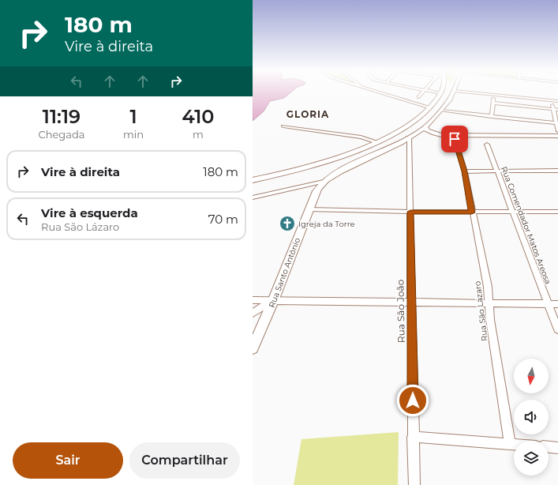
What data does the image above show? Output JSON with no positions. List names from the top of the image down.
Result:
{
  "streets": {
    "street": [
      "Rua Comendador Matos Areosa",
      "Rua Santo Antônio",
      "Rua São João",
      "Rua São Lázaro"
    ]
  },
  "crossings": [
    ["Rua Santo Antônio", "Rua São João"]
  ],
  "districts": ["GLORIA"],
  "places": {
    "church": ["Igreja da Torre"]
  },
  "north": "bottom",
  "page": {
    "turn": ["180 m", "Vire à direita"],
    "eta": [
      "11:19",
      "Chegada",
      "1",
      "min",
      "410",
      "m"
    ],
    "list": [
      {
        "name": "Vire à direita",
        "value": "180 m"
      },
      {
        "name": "Vire à esquerda",
        "note": "Rua São Lázaro",
        "value": "70 m"
      }
    ],
    "buttons": ["Sair", "Compartilhar"]
  }
}
